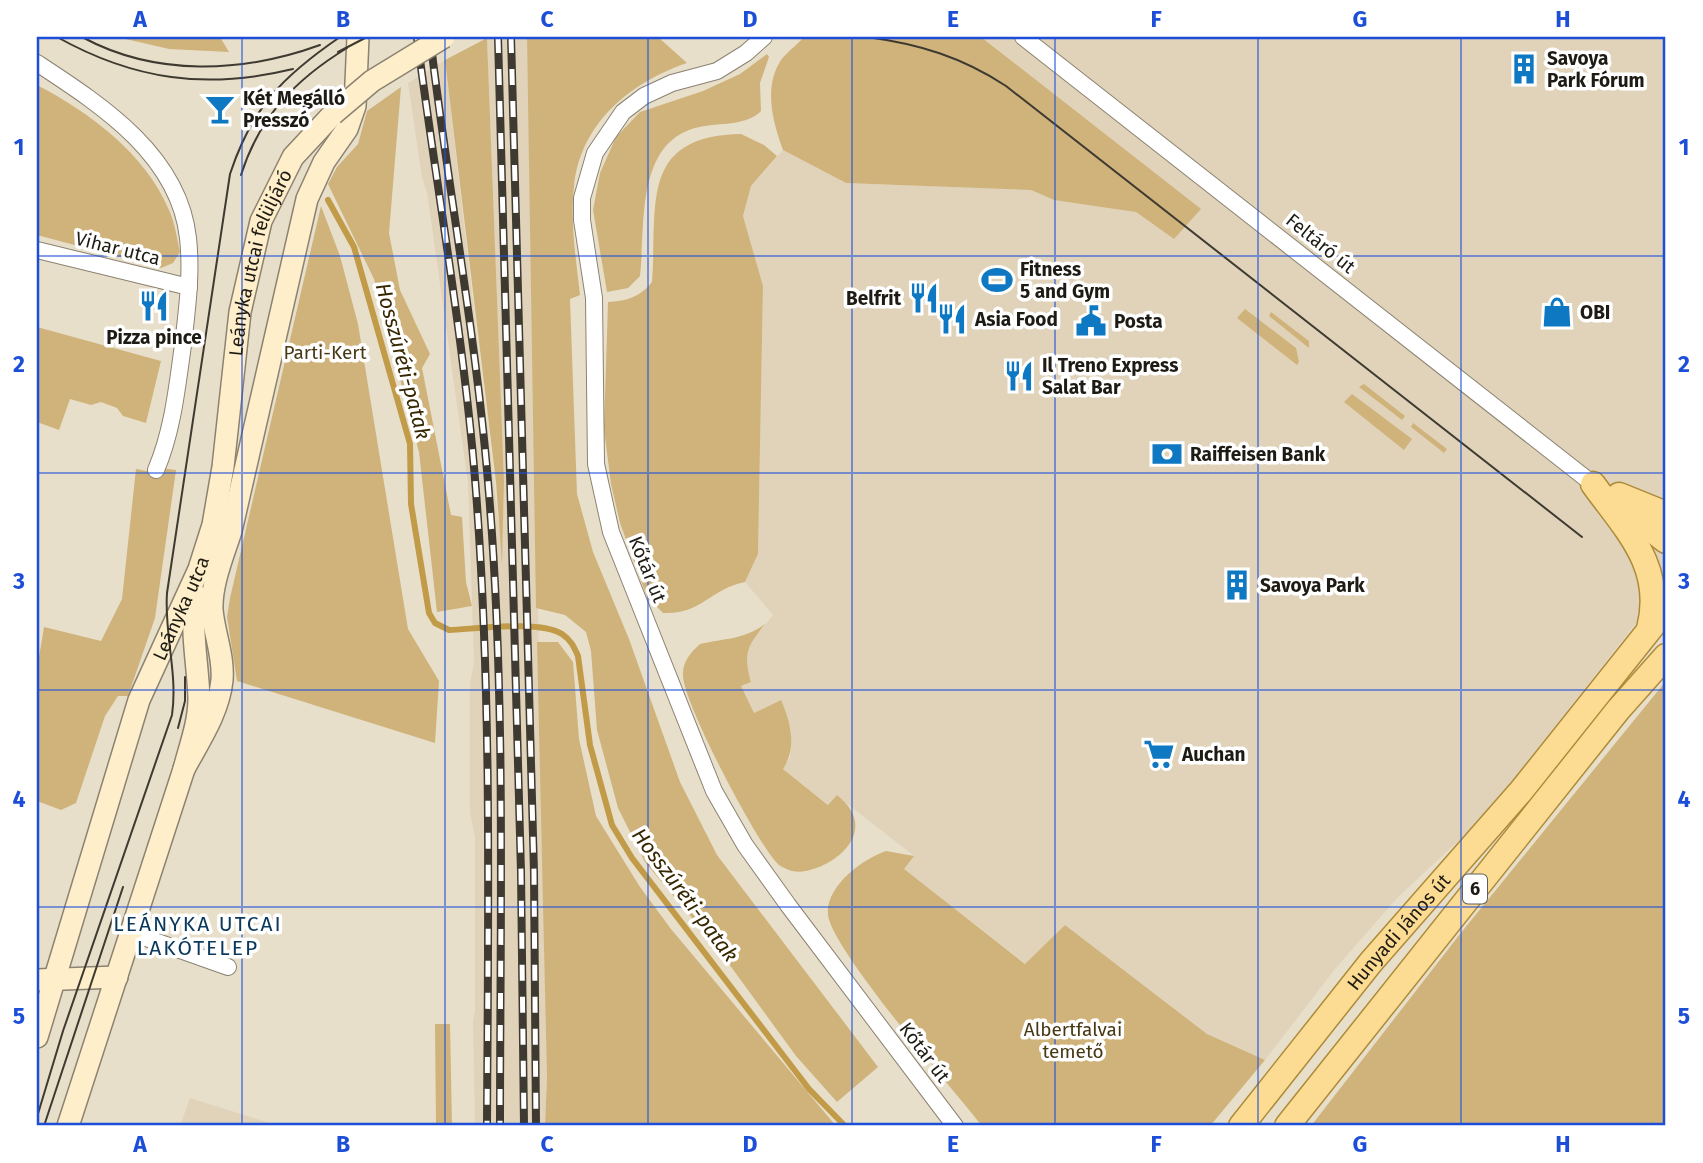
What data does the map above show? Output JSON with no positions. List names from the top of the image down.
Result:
{
  "streets": {
    "main road": [
      "Leányka utcai felüljáró",
      "Leányka utca",
      "6",
      "Hunyadi János út"
    ],
    "street": ["Feltáró út", "Vihar utca", "Kőtár út"]
  },
  "crossings": [
    ["Leányka utcai felüljáró", "Leányka utca"]
  ],
  "districts": ["LEÁNYKA UTCAI LAKÓTELEP"],
  "water": ["Hosszúréti-patak"],
  "parks": ["Parti-Kert", "Albertfalvai temető"],
  "places": {
    "building": ["Savoya Park Fórum", "Savoya Park"],
    "bar": ["Két Megálló Presszó"],
    "sports": ["Fitness 5 and Gym"],
    "restaurant": [
      "Belfrit",
      "Pizza pince",
      "Asia Food",
      "Il Treno Express Salat Bar"
    ],
    "shop": ["OBI"],
    "public building": ["Posta"],
    "bank": ["Raiffeisen Bank"],
    "supermarket": ["Auchan"]
  },
  "grid": {
    "columns": [
      "A",
      "B",
      "C",
      "D",
      "E",
      "F",
      "G",
      "H"
    ],
    "rows": [
      "1",
      "2",
      "3",
      "4",
      "5"
    ]
  }
}
